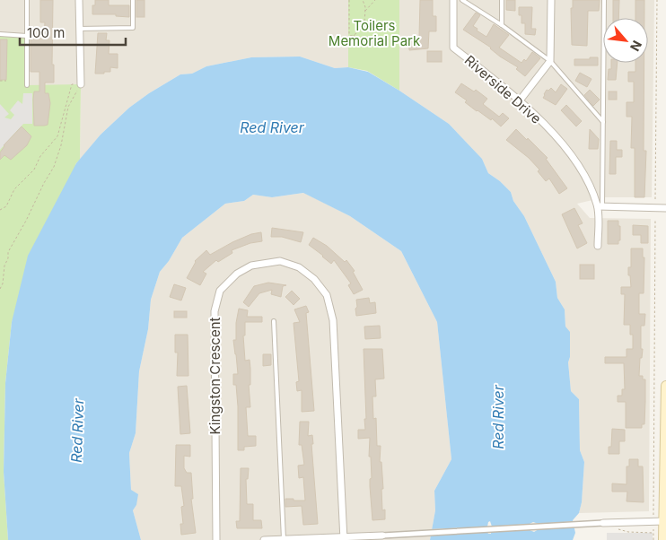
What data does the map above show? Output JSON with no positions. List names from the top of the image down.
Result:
{
  "streets": {
    "street": ["Riverside Drive", "Kingston Crescent"]
  },
  "water": ["Red River"],
  "parks": ["Toilers Memorial Park"],
  "scale_bar": "100 m",
  "north": "bottom right"
}
